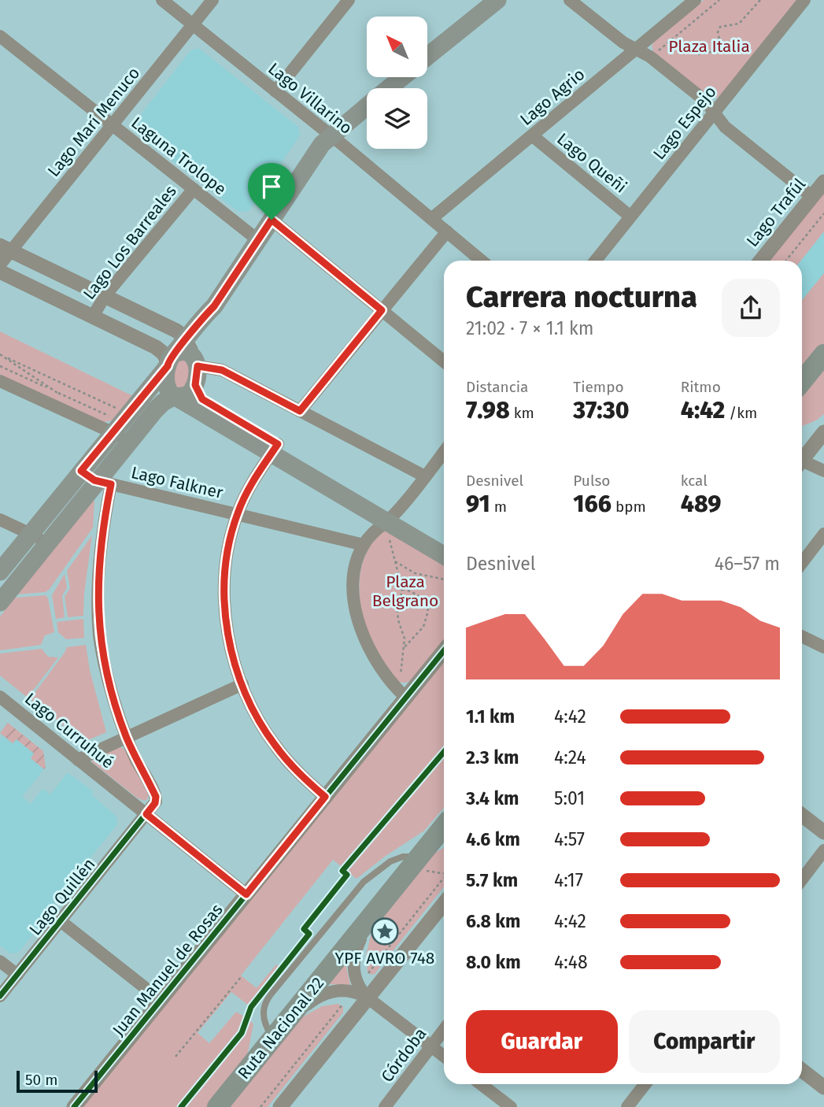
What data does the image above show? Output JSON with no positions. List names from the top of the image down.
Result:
{
  "streets": {
    "highway": ["Ruta Nacional 22"],
    "street": [
      "Lago Agrio",
      "Lago Villarino",
      "Lago Marí Menuco",
      "Lago Espejo",
      "Laguna Trolope",
      "Lago Queñi",
      "Lago Trafúl",
      "Lago Los Barreales",
      "Lago Falkner",
      "Lago Curruhué",
      "Lago Quillén",
      "Juan Manuel de Rosas",
      "Córdoba"
    ]
  },
  "crossings": [
    ["Lago Agrio", "Lago Villarino"],
    ["Lago Agrio", "Lago Queñi"],
    ["Lago Villarino", "Lago Marí Menuco"],
    ["Lago Marí Menuco", "Laguna Trolope"],
    ["Lago Espejo", "Lago Queñi"],
    ["Laguna Trolope", "Lago Los Barreales"],
    ["Lago Curruhué", "Lago Quillén"],
    ["Lago Curruhué", "Juan Manuel de Rosas"]
  ],
  "parks": ["Plaza Italia", "Plaza Belgrano"],
  "places": {
    "place": ["YPF AVRO 748"]
  },
  "scale_bar": "50 m",
  "north": "top left",
  "page": {
    "heading": ["Carrera nocturna", "21:02 · 7 × 1.1 km"],
    "stats": [
      ["Distancia", "7.98 km"],
      ["Tiempo", "37:30"],
      ["Ritmo", "4:42 /km"],
      ["Desnivel", "91 m"],
      ["Pulso", "166 bpm"],
      ["kcal", "489"]
    ],
    "chart": ["Desnivel", "46–57 m"],
    "list": [
      {
        "name": "1.1 km",
        "note": "4:42"
      },
      {
        "name": "2.3 km",
        "note": "4:24"
      },
      {
        "name": "3.4 km",
        "note": "5:01"
      },
      {
        "name": "4.6 km",
        "note": "4:57"
      },
      {
        "name": "5.7 km",
        "note": "4:17"
      },
      {
        "name": "6.8 km",
        "note": "4:42"
      },
      {
        "name": "8.0 km",
        "note": "4:48"
      }
    ],
    "buttons": ["Guardar", "Compartir"],
    "scale": "50 m"
  }
}
